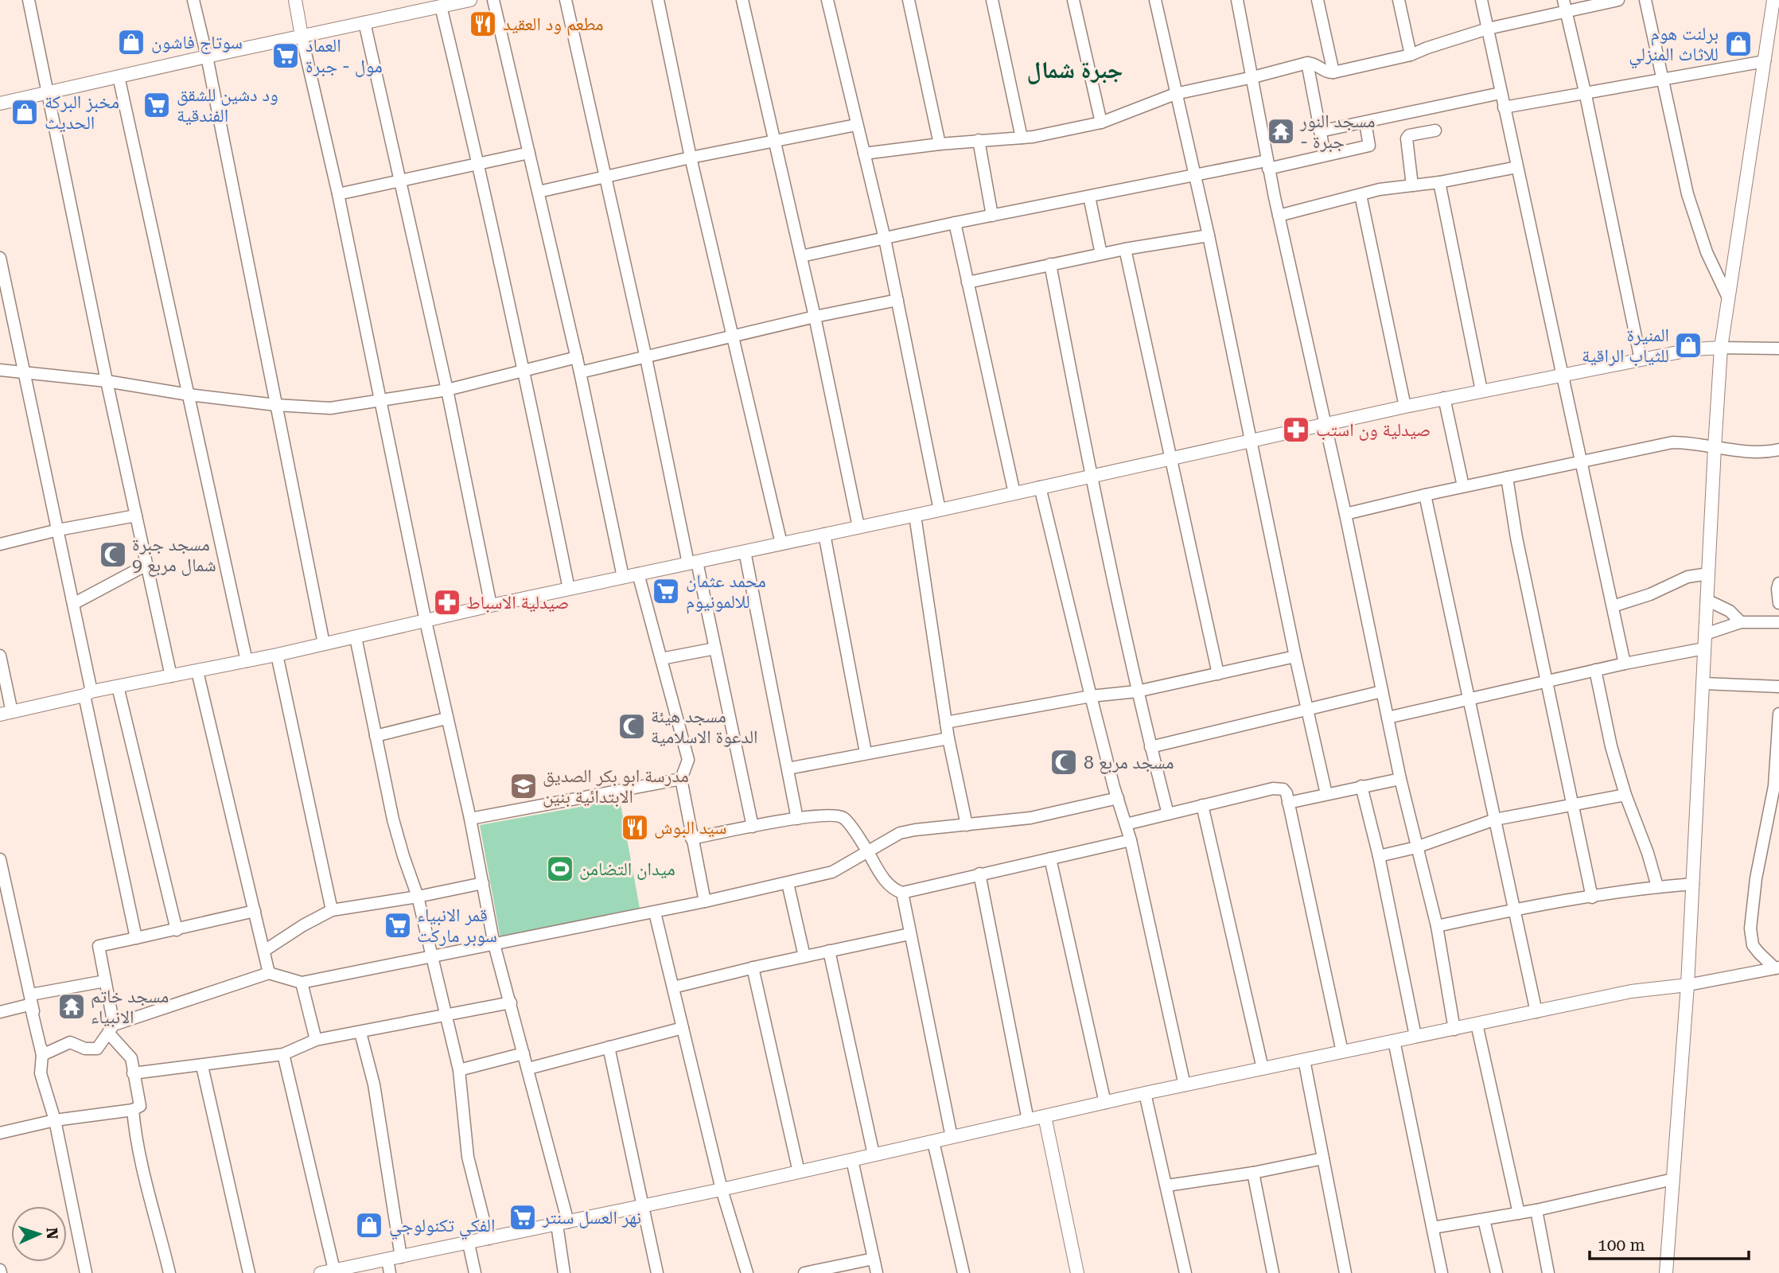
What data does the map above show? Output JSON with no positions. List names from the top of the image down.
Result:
{
  "districts": ["جبرة شمال"],
  "places": {
    "restaurant": ["مطعم ود العقيد", "سيد البوش"],
    "shop": [
      "سوتاج فاشون",
      "برلنت هوم للاثاث المنزلي",
      "مخبز البركة الحديث",
      "المنيرة للثياب الراقية",
      "الفكي تكنولوجي"
    ],
    "supermarket": [
      "العماد مول - جبرة",
      "ود دشين للشقق الفندقية",
      "محمد عثمان للالمونيوم",
      "قمر الانبياء سوبر ماركت",
      "نهر العسل سنتر"
    ],
    "temple": ["مسجد النور - جبرة", "مسجد خاتم الانبياء"],
    "pharmacy": ["صيدلية ون استب", "صيدلية الاسباط"],
    "mosque": ["مسجد جبرة شمال مربع 9", "مسجد هيئة الدعوة الاسلامية", "مسجد مربع 8"],
    "school or university": ["مدرسة ابو بكر الصديق الابتدائية بنين"],
    "sports": ["ميدان التضامن"]
  },
  "scale_bar": "100 m",
  "north": "right"
}
